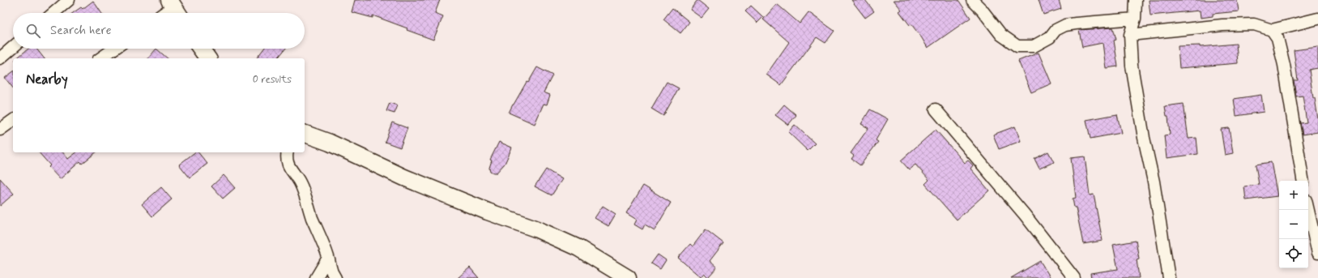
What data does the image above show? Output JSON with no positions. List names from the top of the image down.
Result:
{
  "page": {
    "search": "Search here",
    "heading": ["Nearby", "0 results"],
    "map_buttons": ["+", "−"]
  }
}
